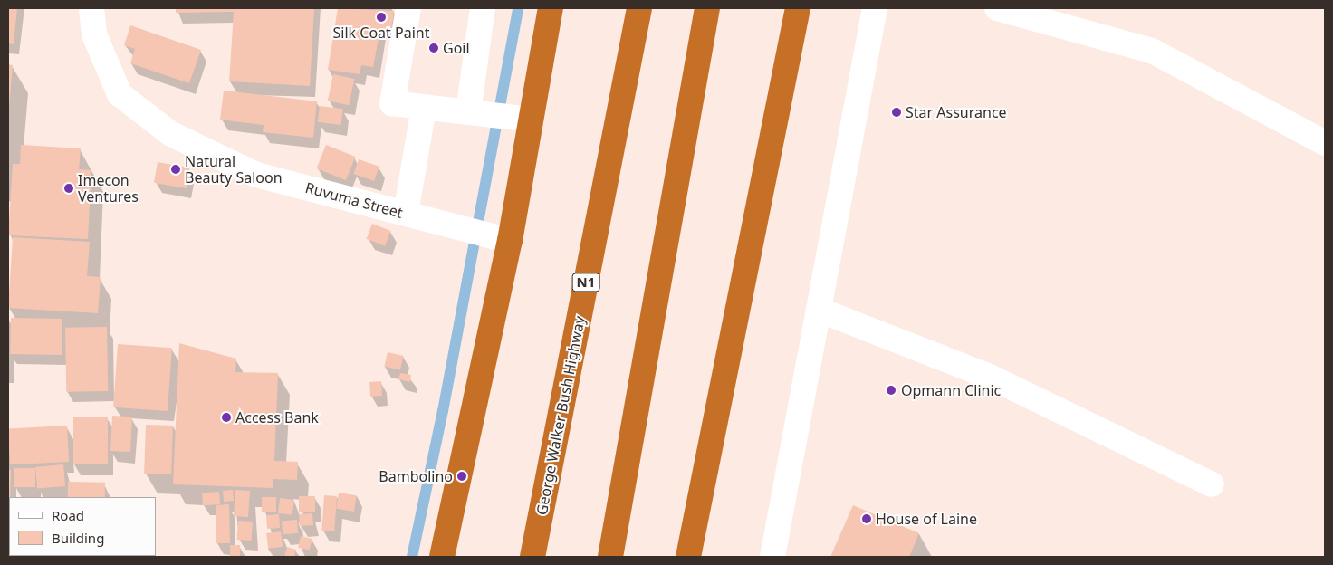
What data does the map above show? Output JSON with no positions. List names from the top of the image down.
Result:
{
  "streets": {
    "highway": ["N1", "George Walker Bush Highway"],
    "street": ["Ruvuma Street"]
  },
  "places": [
    "Silk Coat Paint",
    "Goil",
    "Star Assurance",
    "Natural Beauty Saloon",
    "Imecon Ventures",
    "Opmann Clinic",
    "Access Bank",
    "Bambolino",
    "House of Laine"
  ],
  "legend": ["Road", "Building"]
}
